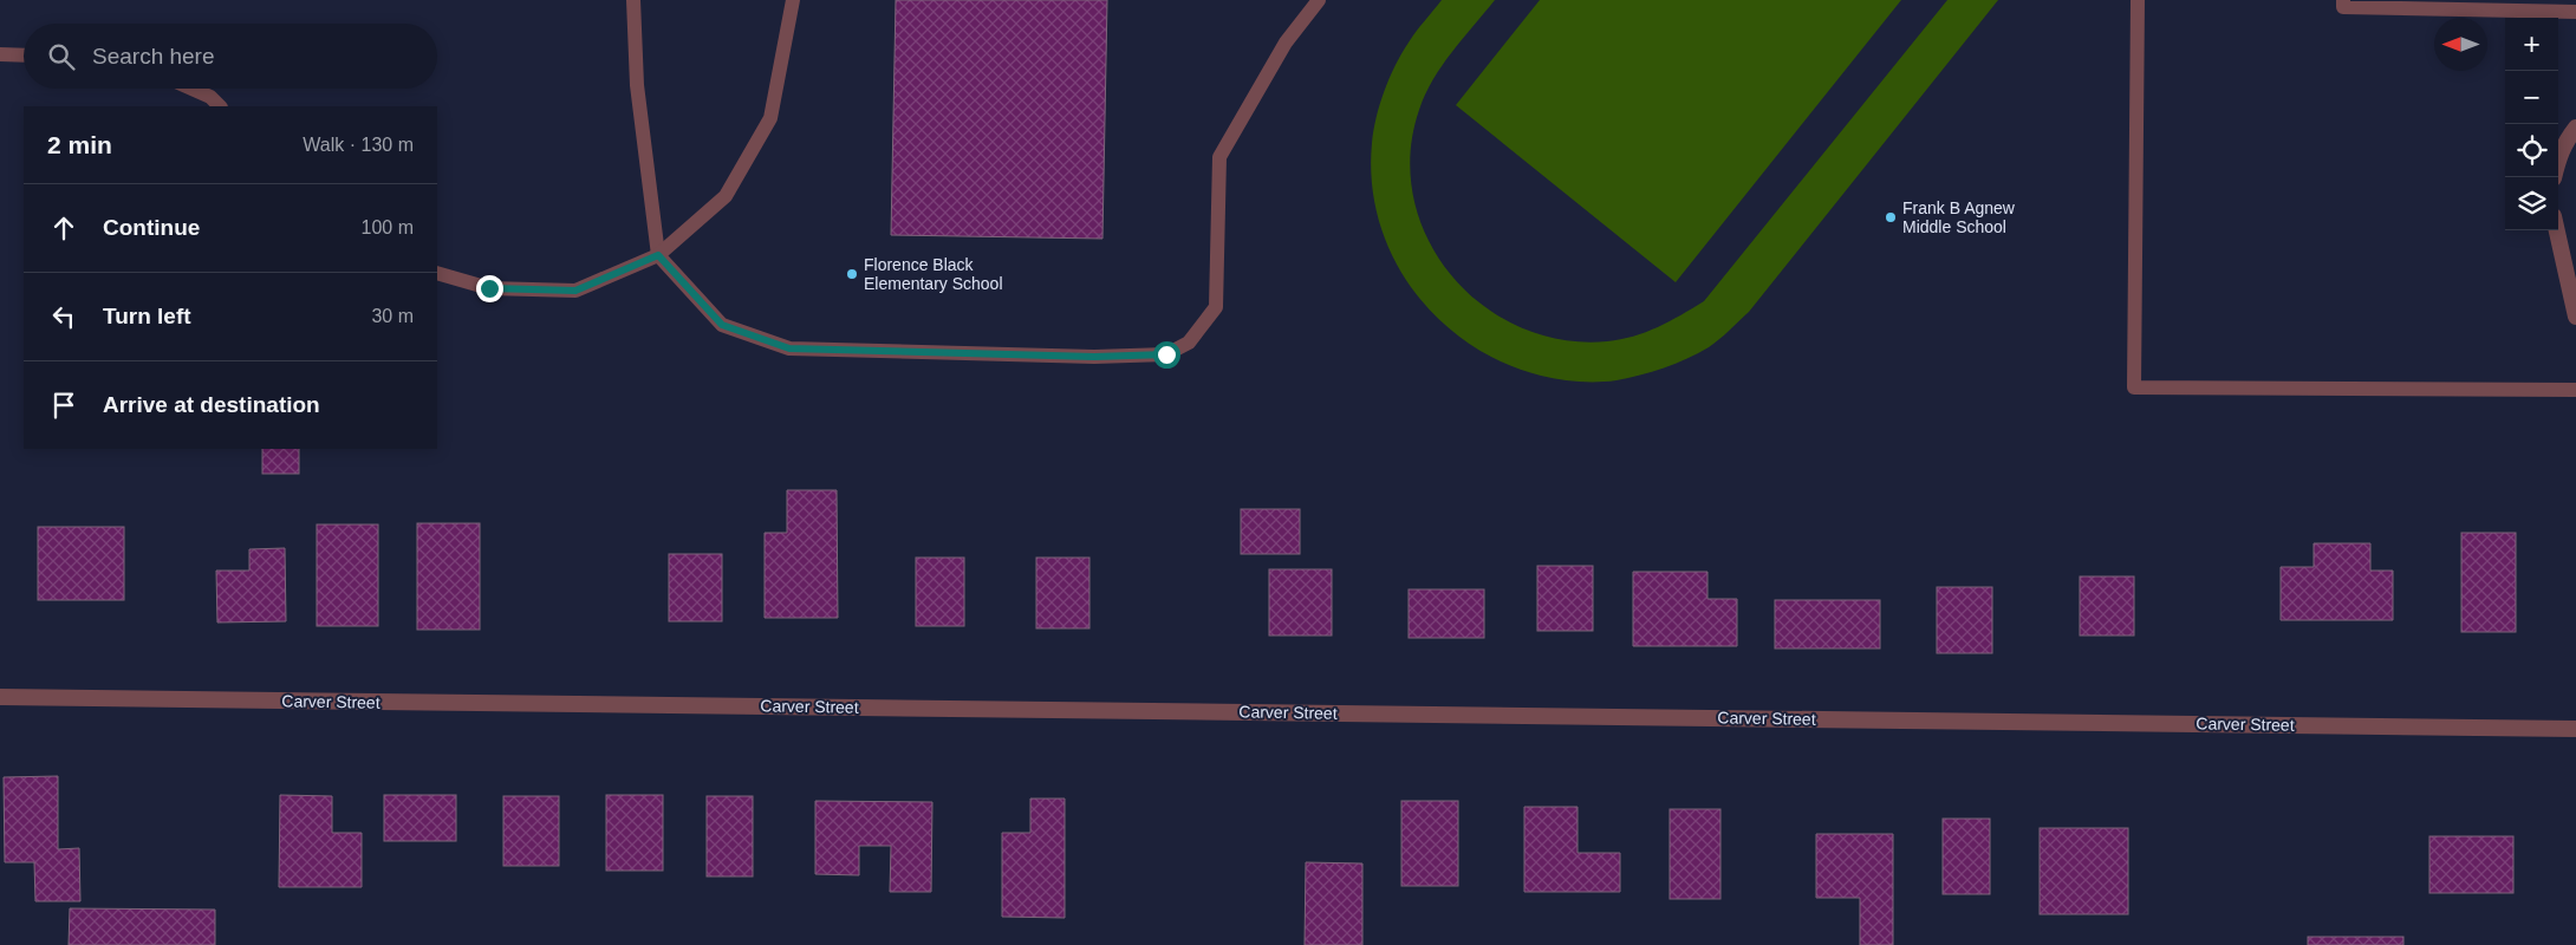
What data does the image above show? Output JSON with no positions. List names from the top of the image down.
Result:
{
  "streets": {
    "street": ["Carver Street"]
  },
  "places": ["Frank B Agnew Middle School", "Florence Black Elementary School"],
  "north": "left",
  "page": {
    "map_buttons": ["+", "−"],
    "search": "Search here",
    "heading": ["2 min", "Walk · 130 m"],
    "list": [
      ["Continue", "100 m"],
      ["Turn left", "30 m"],
      "Arrive at destination"
    ]
  }
}
